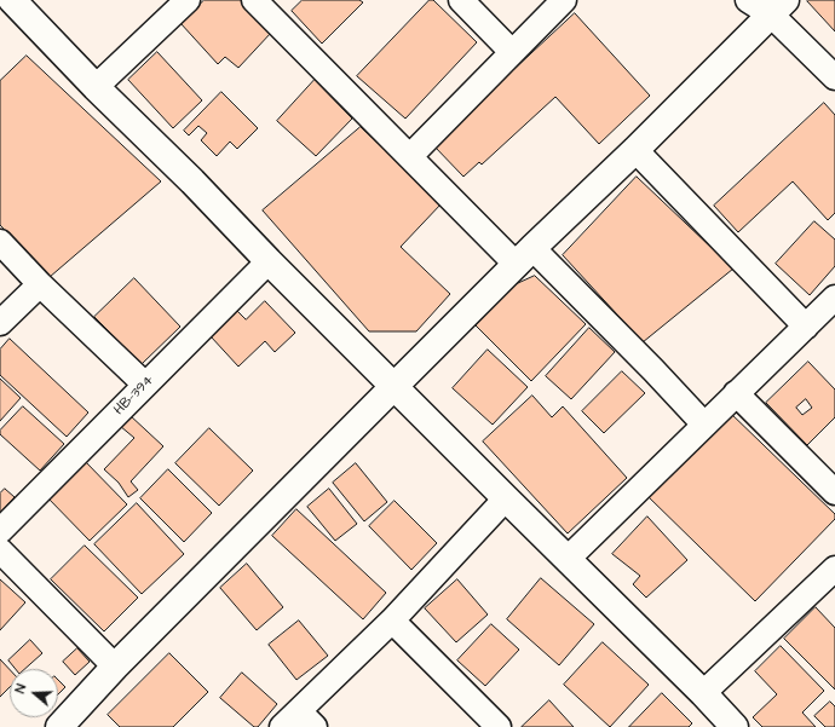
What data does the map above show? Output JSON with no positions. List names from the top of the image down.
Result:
{
  "streets": {
    "street": ["HB-394"]
  },
  "north": "left"
}
